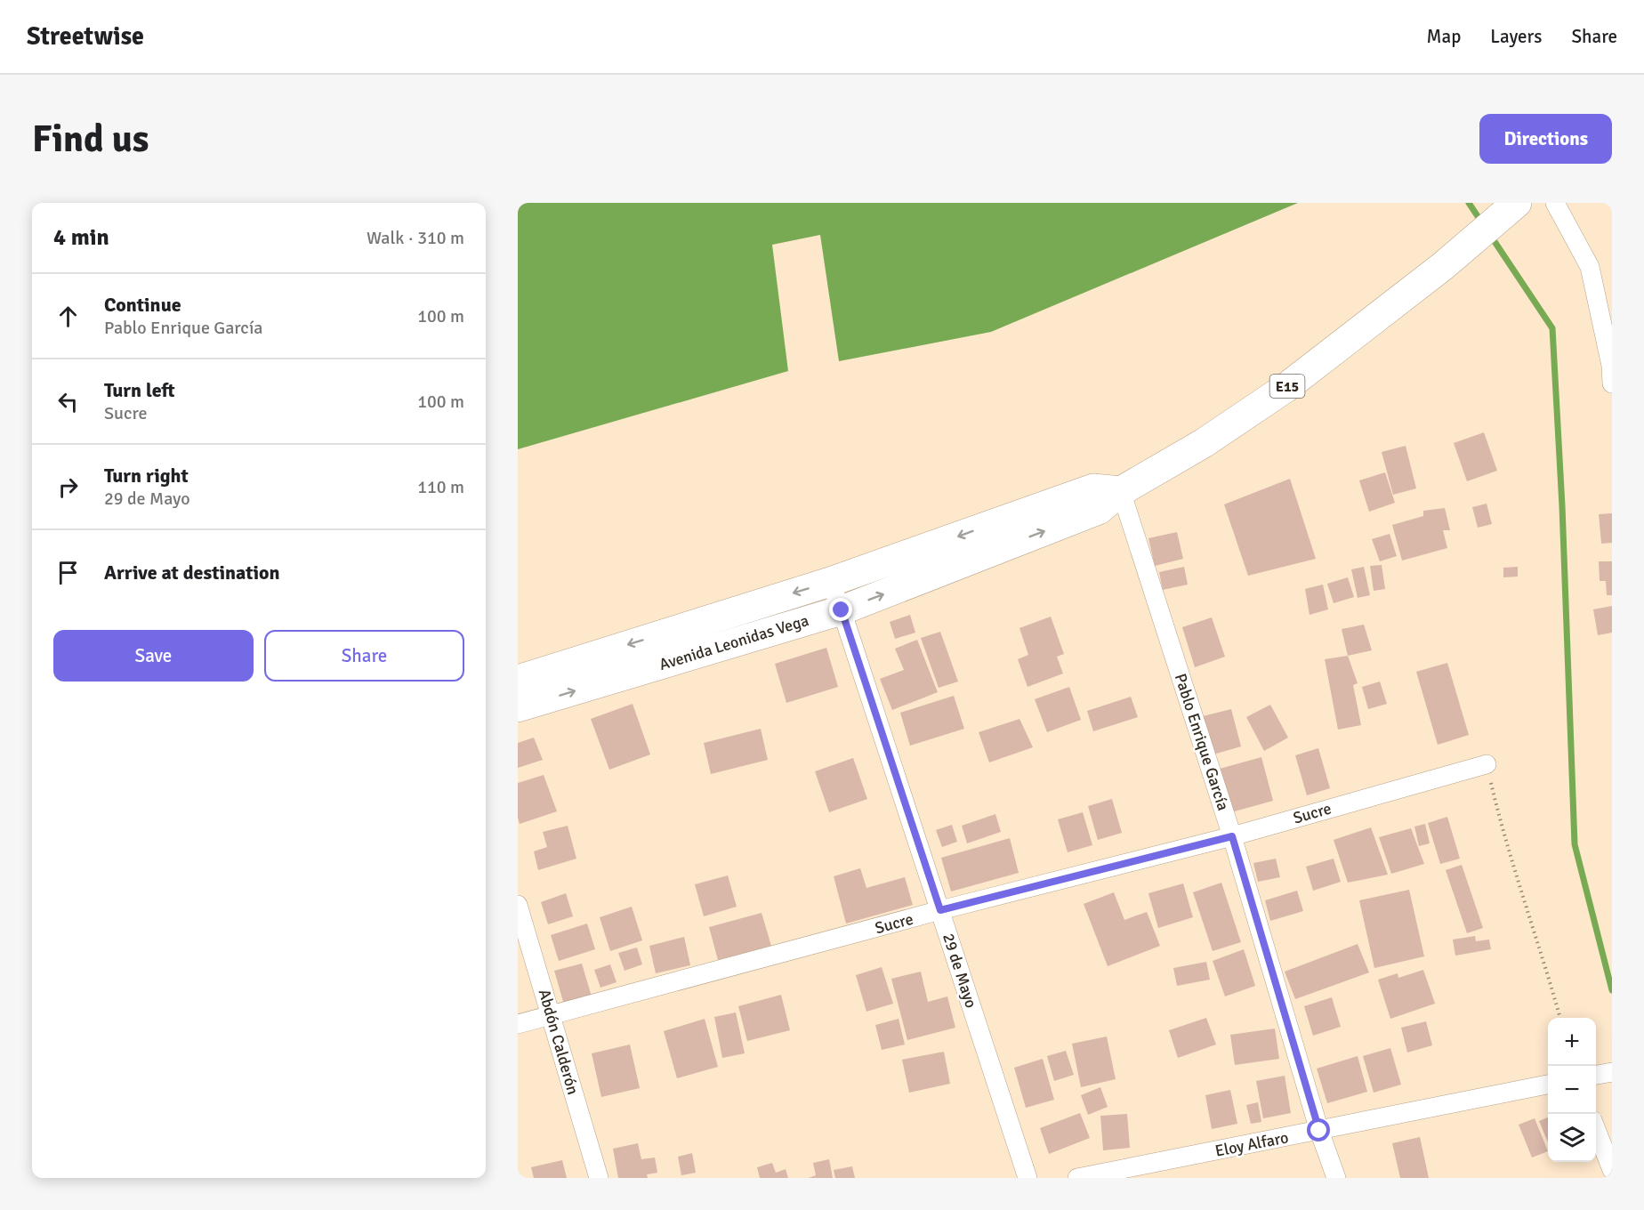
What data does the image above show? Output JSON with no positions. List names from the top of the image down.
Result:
{
  "streets": {
    "highway": ["E15", "Avenida Leonidas Vega"],
    "street": [
      "Pablo Enrique García",
      "Sucre",
      "29 de Mayo",
      "Abdón Calderón",
      "Eloy Alfaro"
    ]
  },
  "crossings": [
    ["Avenida Leonidas Vega", "Pablo Enrique García"],
    ["Avenida Leonidas Vega", "29 de Mayo"],
    ["Pablo Enrique García", "Sucre"],
    ["Pablo Enrique García", "Eloy Alfaro"],
    ["Sucre", "29 de Mayo"],
    ["Sucre", "Abdón Calderón"]
  ],
  "page": {
    "header": "Streetwise",
    "nav": ["Map", "Layers", "Share"],
    "buttons": [
      "Directions",
      ["Save", "Share"]
    ],
    "title": "Find us",
    "heading": ["4 min", "Walk · 310 m"],
    "list": [
      ["Continue", "Pablo Enrique García", "100 m"],
      ["Turn left", "Sucre", "100 m"],
      ["Turn right", "29 de Mayo", "110 m"],
      "Arrive at destination"
    ],
    "map_buttons": ["+", "−"]
  }
}
